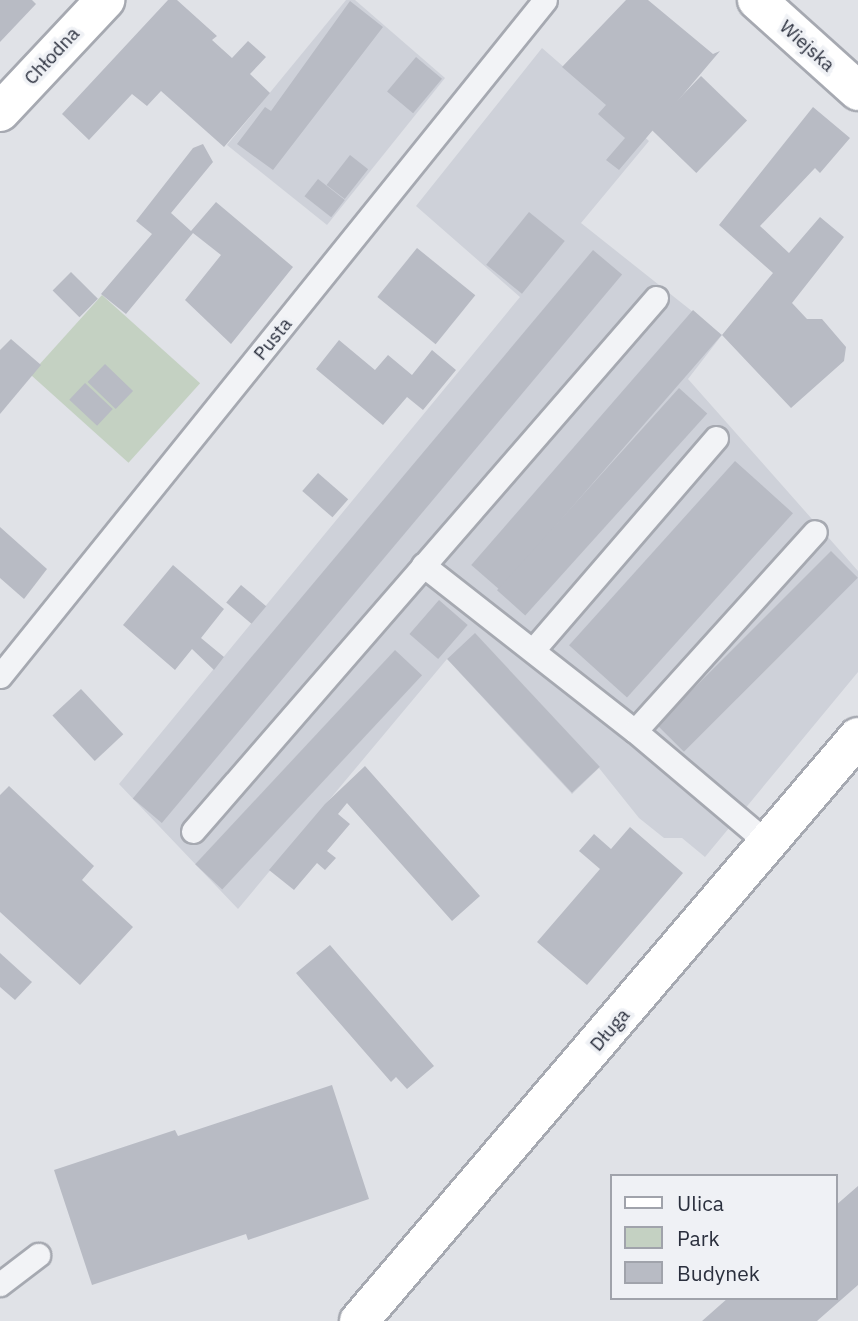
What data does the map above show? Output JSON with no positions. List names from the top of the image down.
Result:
{
  "streets": {
    "street": ["Wiejska", "Chłodna", "Długa"],
    "lane": ["Pusta"]
  },
  "legend": ["Ulica", "Park", "Budynek"]
}
